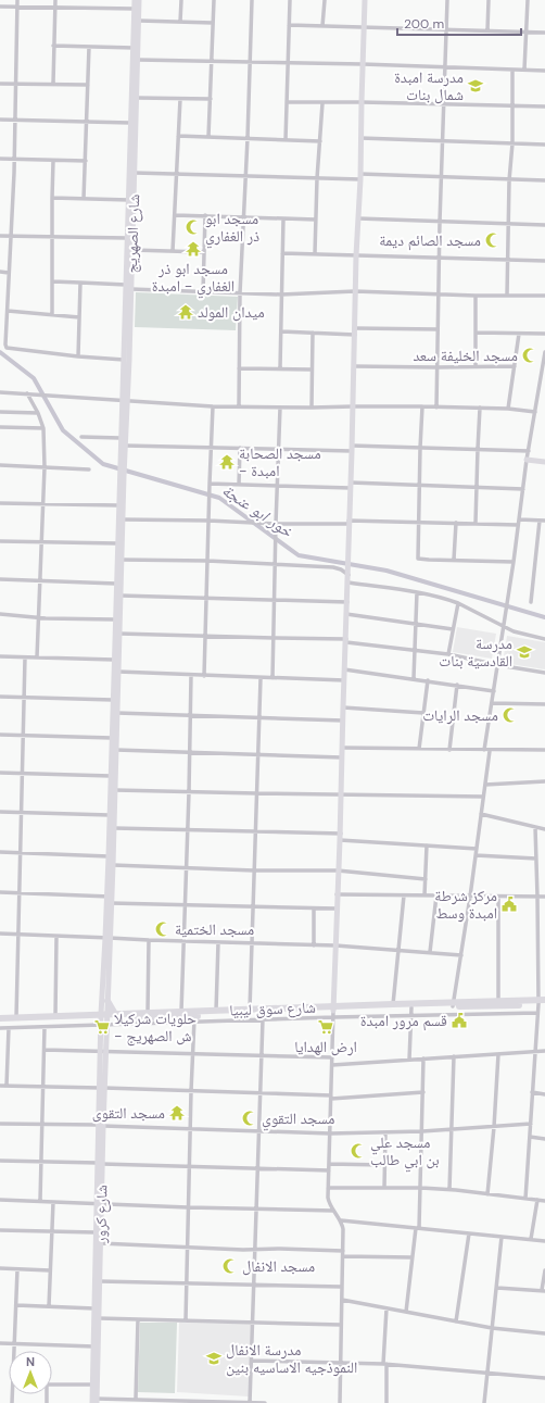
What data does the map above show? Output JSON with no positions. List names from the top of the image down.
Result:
{
  "streets": {
    "main road": ["شارع الصهريج", "شارع سوق ليبيا", "شارع كرور"]
  },
  "crossings": [
    ["شارع سوق ليبيا", "شارع كرور"]
  ],
  "water": ["خور ابو عنجة"],
  "places": {
    "school or university": ["مدرسة امبدة شمال بنات", "مدرسة القادسية بنات", "مدرسة الانفال النموذجيه الاساسيه بنين"],
    "mosque": [
      "مسجد ابو ذر الغفاري",
      "مسجد الصائم ديمة",
      "مسجد الخليفة سعد",
      "مسجد الرايات",
      "مسجد الختمية",
      "مسجد التقوي",
      "مسجد علي بن ابي طالب",
      "مسجد الانفال"
    ],
    "temple": [
      "مسجد ابو ذر الغفاري - امبدة",
      "ميدان المولد",
      "مسجد الصحابة - امبدة",
      "مسجد التقوى"
    ],
    "public building": ["مركز شرطة امبدة وسط", "قسم مرور امبدة"],
    "supermarket": ["حلويات شركيلا - ش الصهريج", "ارض الهدايا"]
  },
  "scale_bar": "200 m",
  "north": "top"
}
